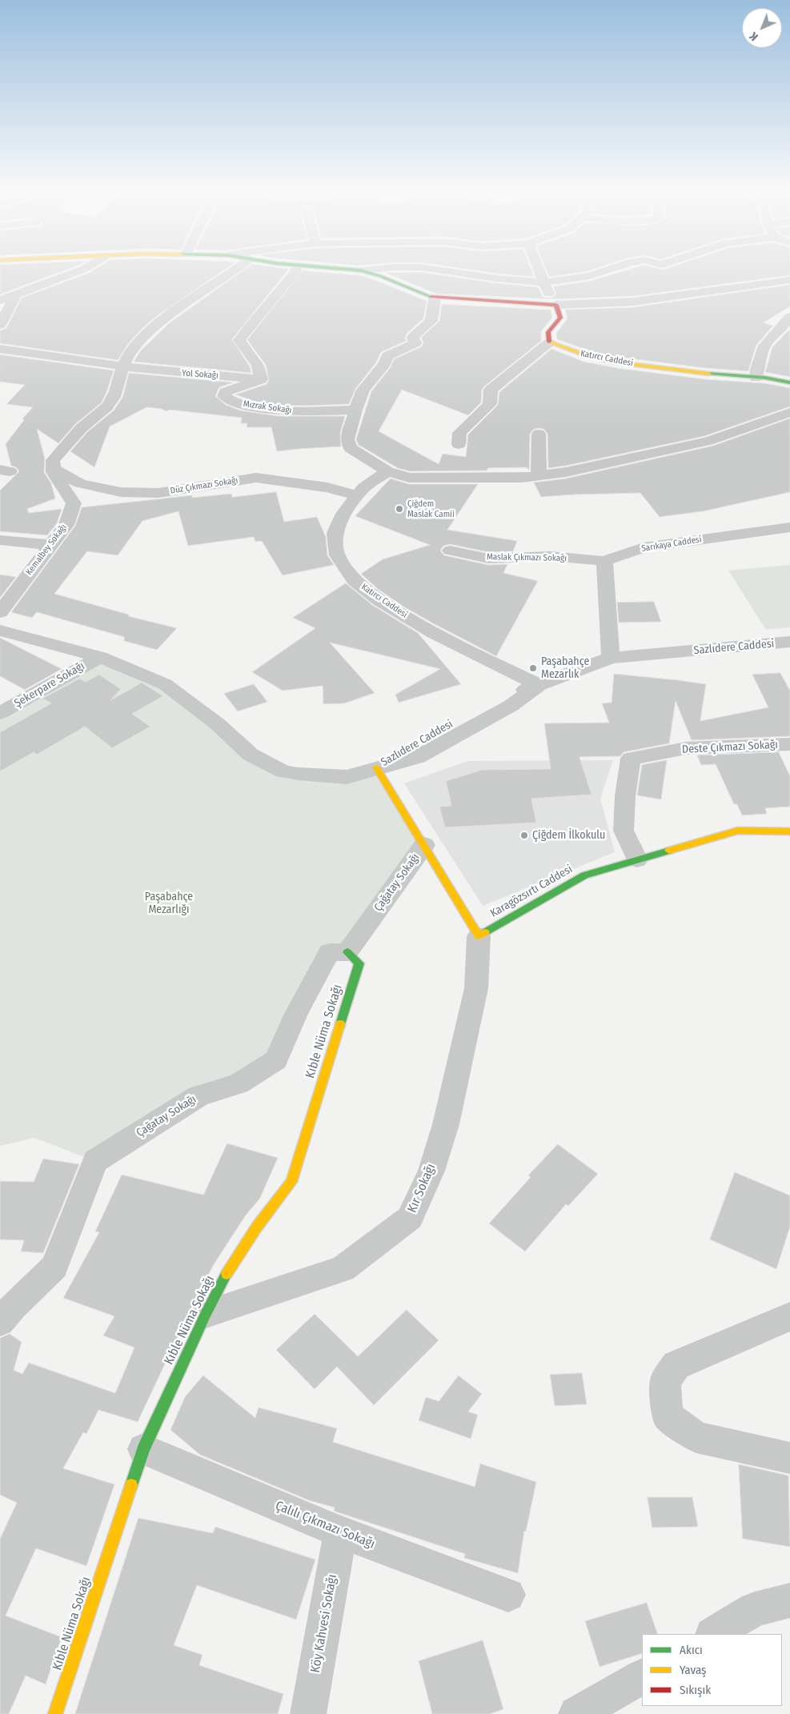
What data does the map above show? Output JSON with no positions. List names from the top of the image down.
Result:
{
  "streets": {
    "street": [
      "Katırcı Caddesi",
      "Yol Sokağı",
      "Mızrak Sokağı",
      "Düz Çıkmazı Sokağı",
      "Sarıkaya Caddesi",
      "Kemalbey Sokağı",
      "Maslak Çıkmazı Sokağı",
      "Sazlıdere Caddesi",
      "Şekerpare Sokağı",
      "Deste Çıkmazı Sokağı",
      "Çağatay Sokağı",
      "Karagözsırtı Caddesi",
      "Kıble Nüma Sokağı",
      "Kır Sokağı",
      "Çalılı Çıkmazı Sokağı",
      "Köy Kahvesi Sokağı"
    ]
  },
  "crossings": [
    ["Katırcı Caddesi", "Düz Çıkmazı Sokağı"],
    ["Katırcı Caddesi", "Sazlıdere Caddesi"],
    ["Yol Sokağı", "Mızrak Sokağı"],
    ["Düz Çıkmazı Sokağı", "Kemalbey Sokağı"],
    ["Sarıkaya Caddesi", "Maslak Çıkmazı Sokağı"],
    ["Sazlıdere Caddesi", "Şekerpare Sokağı"],
    ["Deste Çıkmazı Sokağı", "Karagözsırtı Caddesi"],
    ["Çağatay Sokağı", "Kıble Nüma Sokağı"],
    ["Karagözsırtı Caddesi", "Kır Sokağı"],
    ["Kıble Nüma Sokağı", "Kır Sokağı"],
    ["Kıble Nüma Sokağı", "Çalılı Çıkmazı Sokağı"],
    ["Çalılı Çıkmazı Sokağı", "Köy Kahvesi Sokağı"]
  ],
  "parks": ["Paşabahçe Mezarlığı"],
  "places": ["Çiğdem Maslak Camii", "Paşabahçe Mezarlık", "Çiğdem İlkokulu"],
  "legend": ["Akıcı", "Yavaş", "Sıkışık"],
  "north": "bottom left"
}
